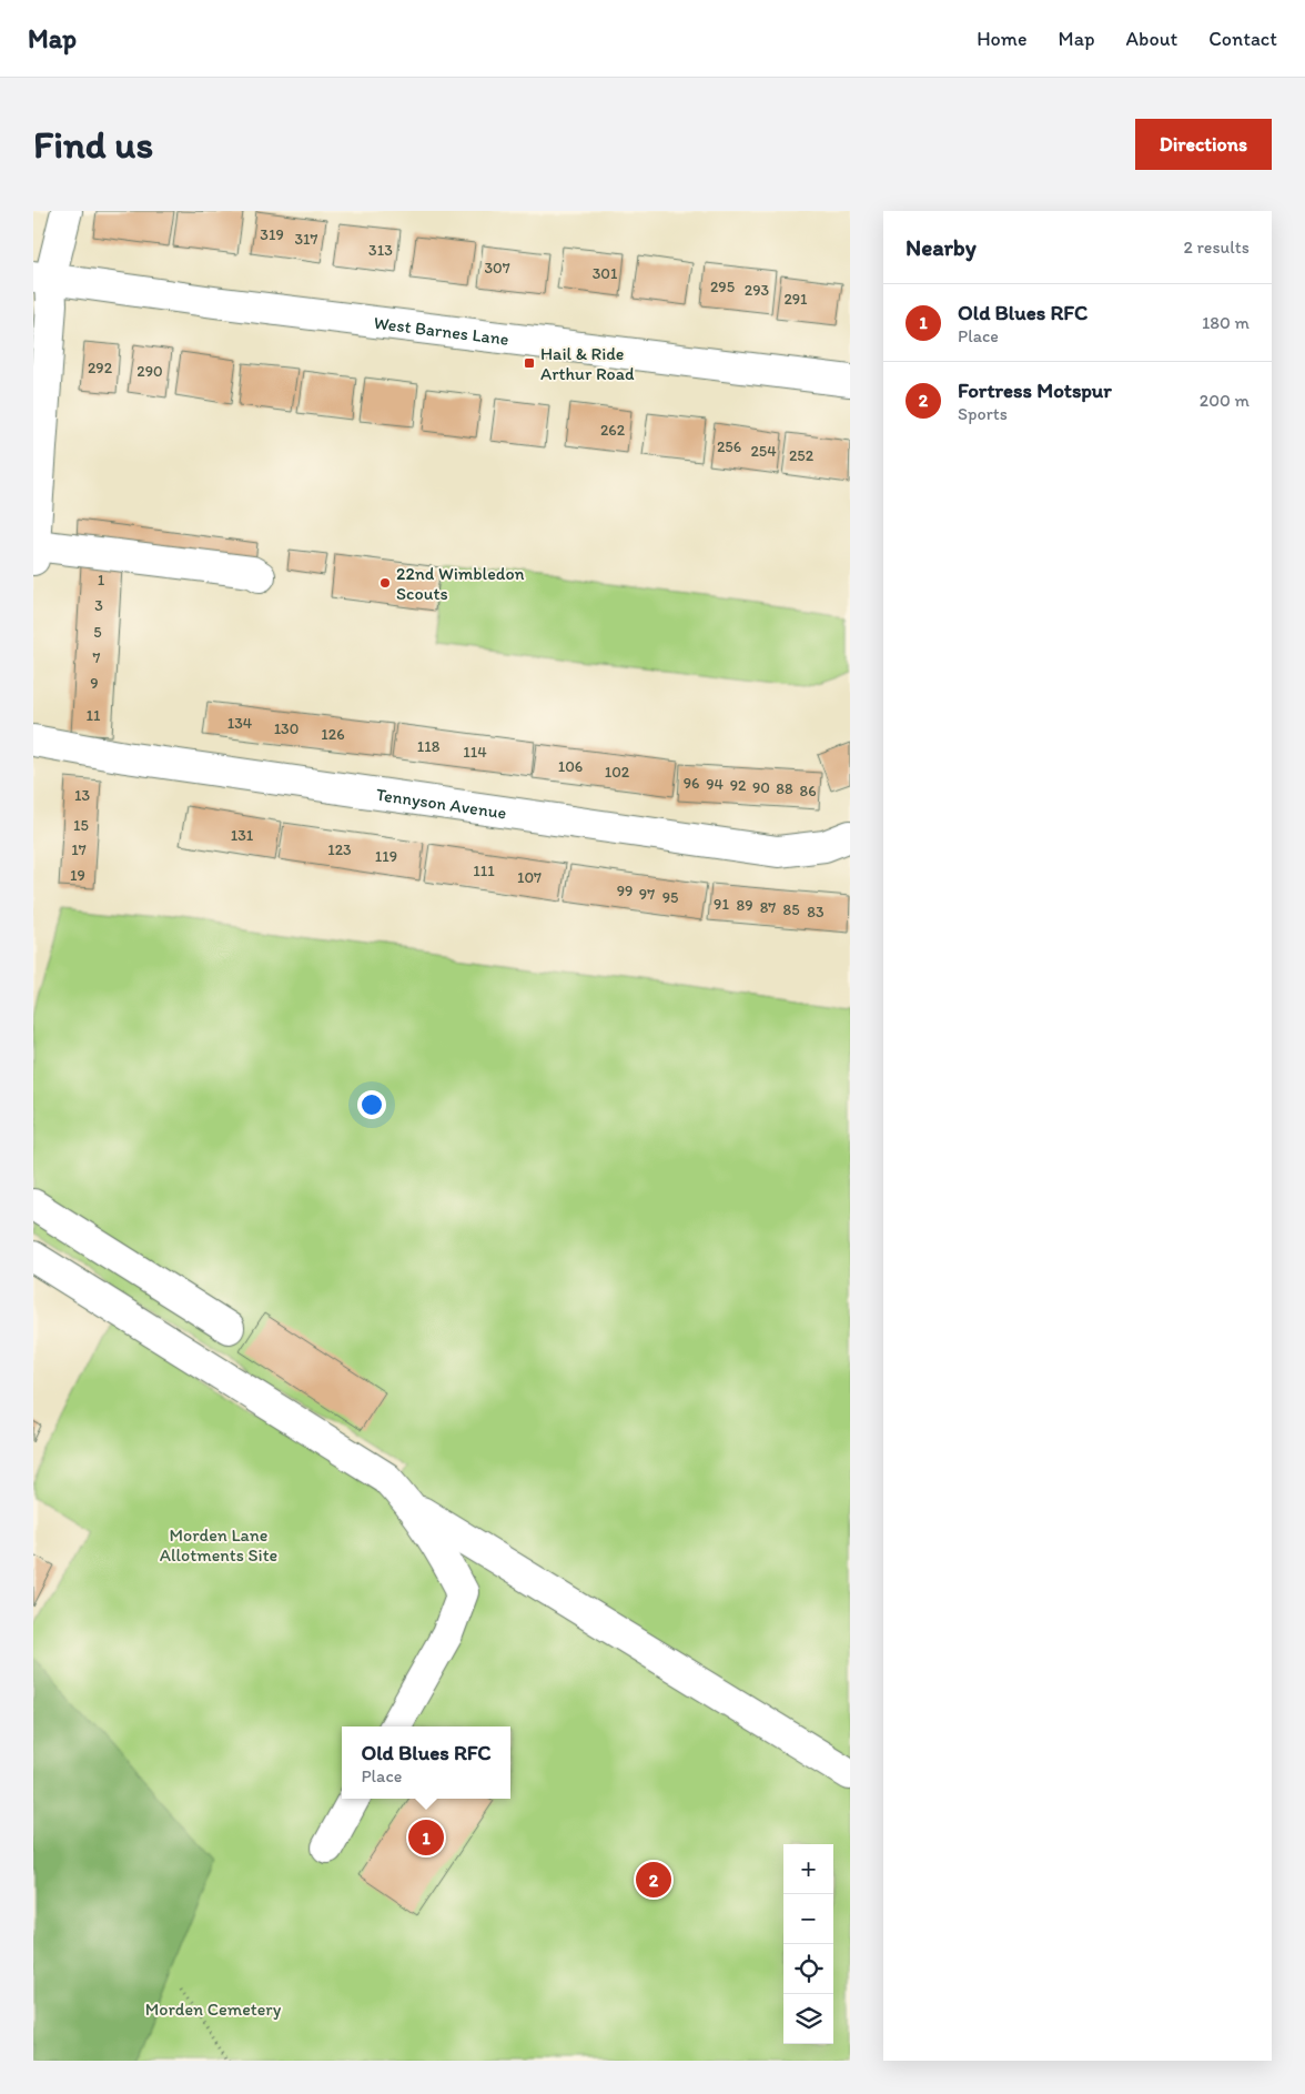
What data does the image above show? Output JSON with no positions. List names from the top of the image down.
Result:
{
  "streets": {
    "street": ["West Barnes Lane", "Tennyson Avenue"]
  },
  "parks": ["Morden Lane Allotments Site", "Morden Cemetery"],
  "places": {
    "transit": ["Hail & Ride Arthur Road"],
    "other": ["22nd Wimbledon Scouts"]
  },
  "house_numbers": [
    "319",
    "317",
    "313",
    "307",
    "301",
    "295",
    "293",
    "291",
    "292",
    "290",
    "262",
    "256",
    "254",
    "252",
    "1",
    "3",
    "5",
    "7",
    "9",
    "11",
    "134",
    "130",
    "126",
    "118",
    "114",
    "106",
    "102",
    "96",
    "94",
    "92",
    "90",
    "88",
    "86",
    "13",
    "15",
    "131",
    "17",
    "123",
    "119",
    "111",
    "19",
    "107",
    "99",
    "97",
    "95",
    "91",
    "89",
    "87",
    "85",
    "83"
  ],
  "page": {
    "header": "Map",
    "nav": [
      "Home",
      "Map",
      "About",
      "Contact"
    ],
    "buttons": "Directions",
    "title": "Find us",
    "heading": ["Nearby", "2 results"],
    "list": [
      {
        "mark": "1",
        "name": "Old Blues RFC",
        "note": "Place",
        "value": "180 m"
      },
      {
        "mark": "2",
        "name": "Fortress Motspur",
        "note": "Sports",
        "value": "200 m"
      }
    ],
    "popup": ["Old Blues RFC", "Place"],
    "pins": ["1", "2"],
    "map_buttons": ["+", "−"]
  }
}
